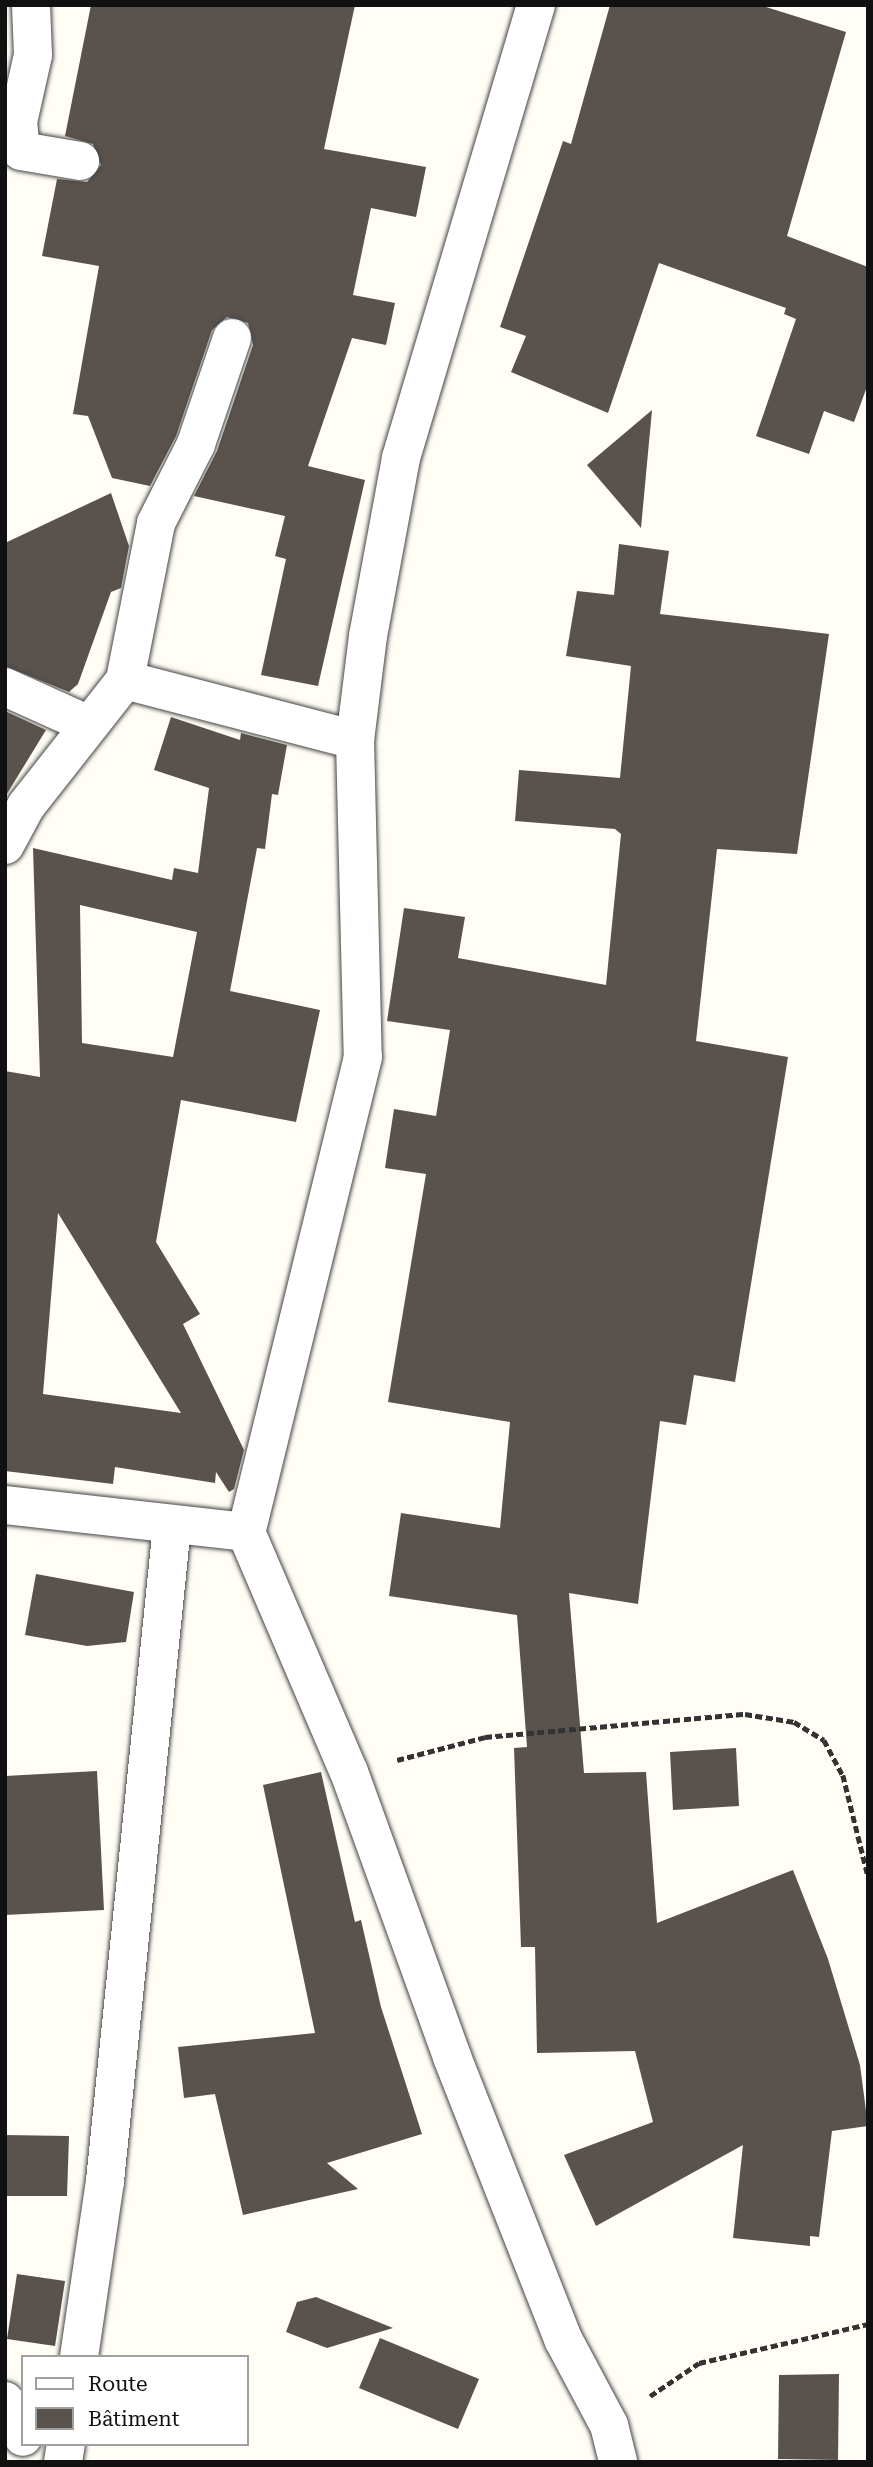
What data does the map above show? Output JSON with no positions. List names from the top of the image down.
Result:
{
  "legend": ["Route", "Bâtiment"]
}
